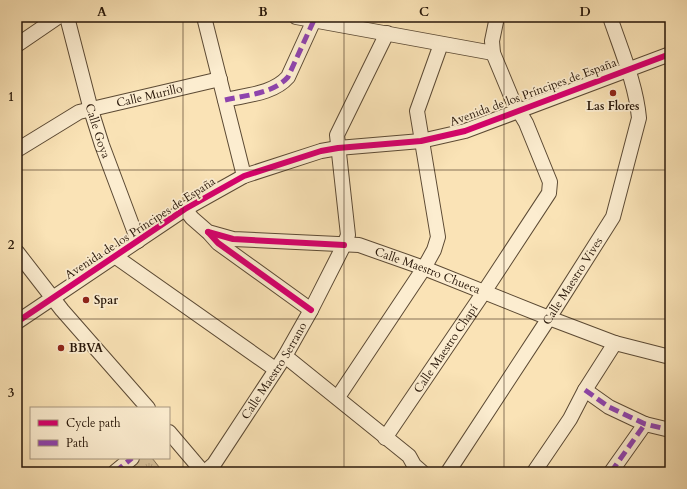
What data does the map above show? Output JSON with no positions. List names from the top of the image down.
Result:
{
  "streets": {
    "street": [
      "Avenida de los Príncipes de España",
      "Calle Murillo",
      "Calle Goya",
      "Calle Maestro Chueca",
      "Calle Maestro Vives",
      "Calle Maestro Chapí",
      "Calle Maestro Serrano"
    ]
  },
  "crossings": [
    ["Avenida de los Príncipes de España", "Calle Goya"],
    ["Avenida de los Príncipes de España", "Calle Maestro Chueca"],
    ["Avenida de los Príncipes de España", "Calle Maestro Vives"],
    ["Avenida de los Príncipes de España", "Calle Maestro Chapí"],
    ["Avenida de los Príncipes de España", "Calle Maestro Serrano"],
    ["Calle Murillo", "Calle Goya"],
    ["Calle Maestro Chueca", "Calle Maestro Vives"],
    ["Calle Maestro Chueca", "Calle Maestro Chapí"],
    ["Calle Maestro Chueca", "Calle Maestro Serrano"]
  ],
  "places": ["Las Flores", "Spar", "BBVA"],
  "legend": ["Cycle path", "Path"],
  "grid": {
    "columns": [
      "A",
      "B",
      "C",
      "D"
    ],
    "rows": ["1", "2", "3"]
  }
}
